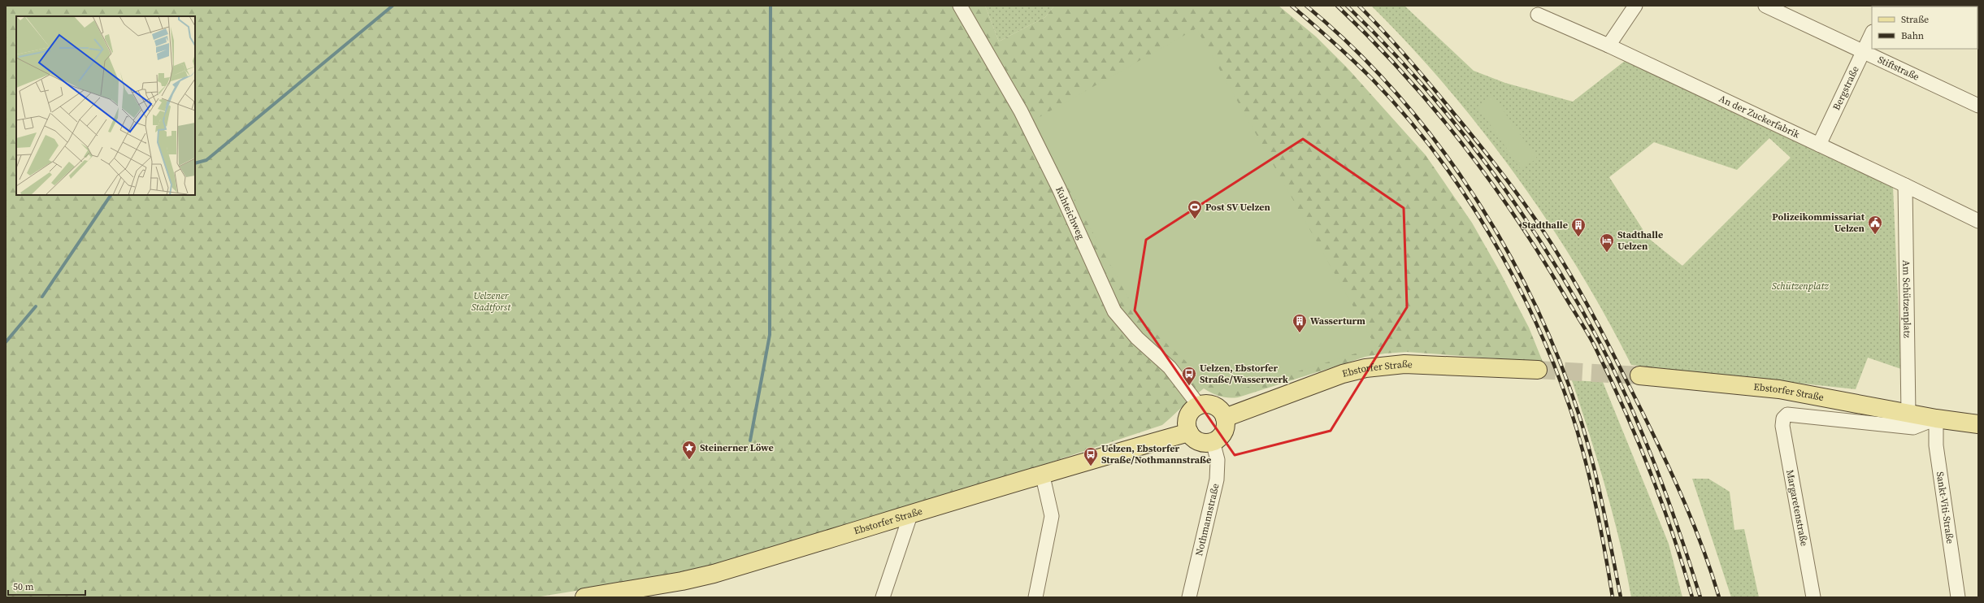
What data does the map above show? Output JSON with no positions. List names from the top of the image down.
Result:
{
  "streets": {
    "main road": ["Ebstorfer Straße"],
    "street": [
      "Stiftstraße",
      "Bergstraße",
      "An der Zuckerfabrik",
      "Kuhteichweg",
      "Am Schützenplatz",
      "Margaretenstraße",
      "Sankt-Viti-Straße",
      "Nothmannstraße"
    ]
  },
  "crossings": [
    ["Stiftstraße", "Bergstraße"],
    ["Bergstraße", "An der Zuckerfabrik"],
    ["An der Zuckerfabrik", "Am Schützenplatz"],
    ["Kuhteichweg", "Ebstorfer Straße"],
    ["Kuhteichweg", "Nothmannstraße"],
    ["Am Schützenplatz", "Ebstorfer Straße"],
    ["Ebstorfer Straße", "Margaretenstraße"],
    ["Ebstorfer Straße", "Sankt-Viti-Straße"],
    ["Ebstorfer Straße", "Nothmannstraße"]
  ],
  "parks": ["Schützenplatz", "Uelzener Stadtforst"],
  "places": {
    "sports": ["Post SV Uelzen"],
    "public building": ["Polizeikommissariat Uelzen"],
    "building": ["Stadthalle", "Wasserturm"],
    "hotel": ["Stadthalle Uelzen"],
    "bus stop": ["Uelzen, Ebstorfer Straße/Wasserwerk", "Uelzen, Ebstorfer Straße/Nothmannstraße"],
    "place": ["Steinerner Löwe"]
  },
  "legend": ["Straße", "Bahn"],
  "scale_bar": "50 m"
}
